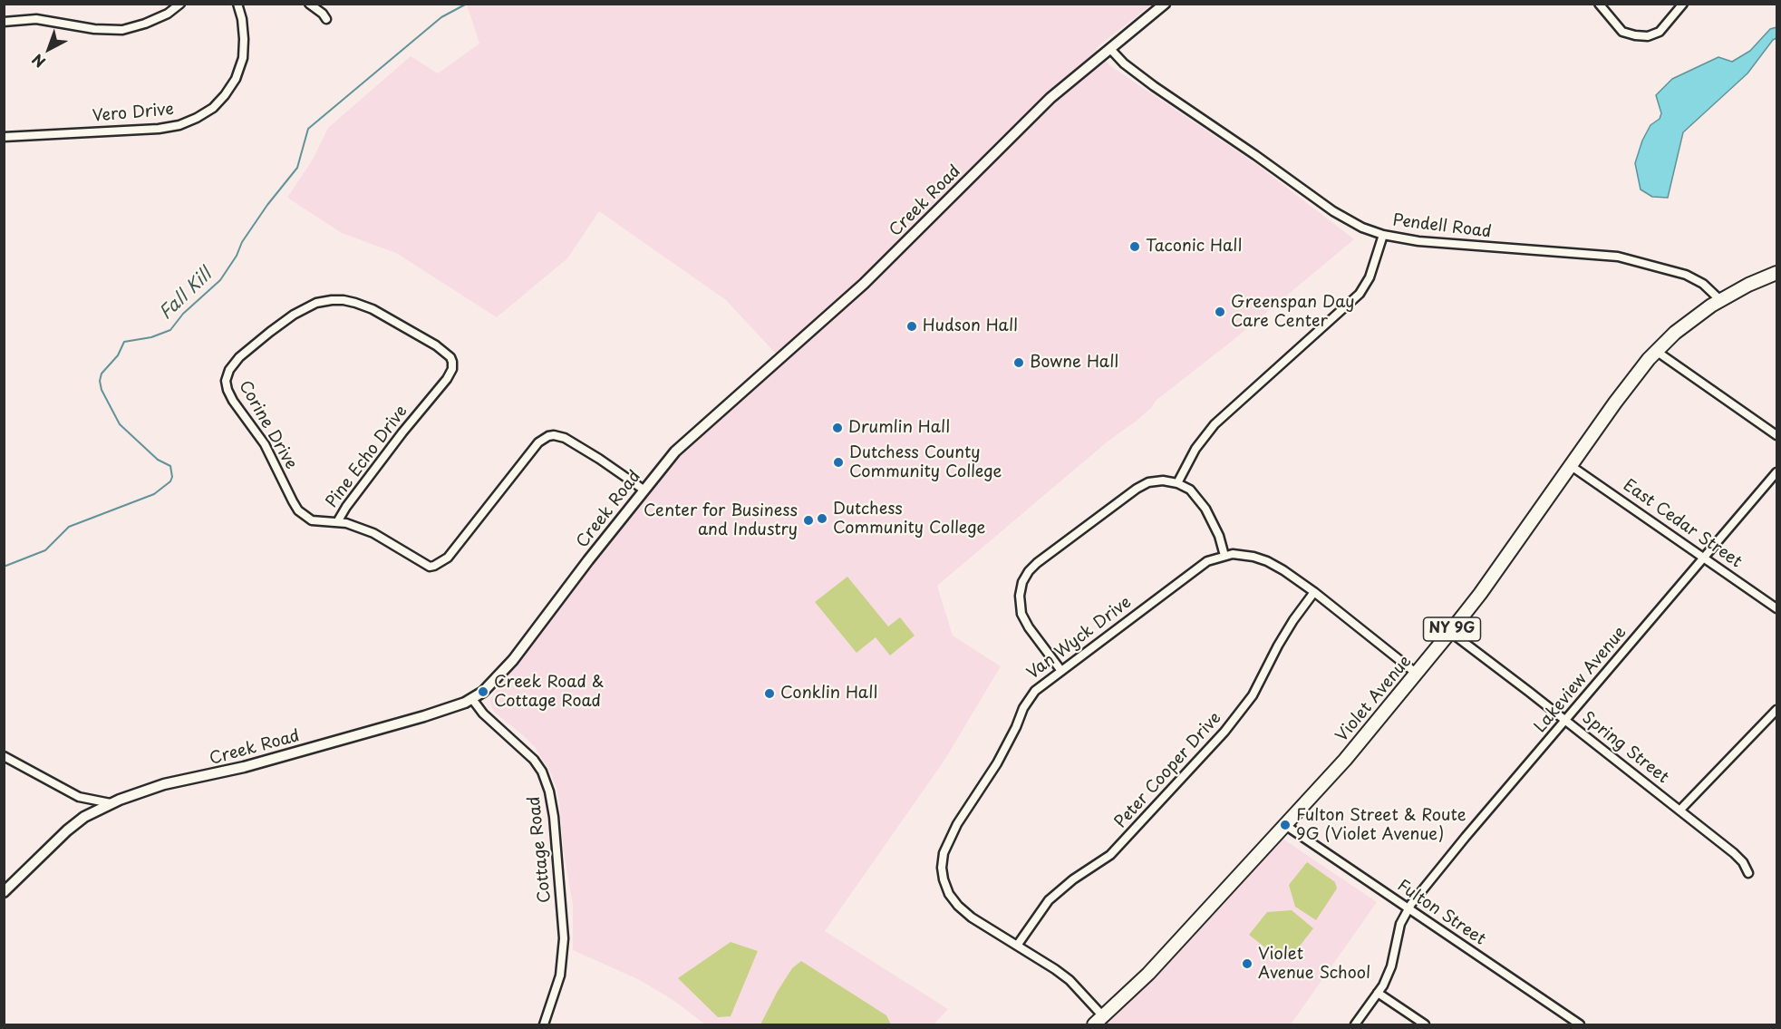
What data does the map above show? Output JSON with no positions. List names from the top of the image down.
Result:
{
  "streets": {
    "main road": ["NY 9G", "Violet Avenue"],
    "street": [
      "Vero Drive",
      "Creek Road",
      "Pendell Road",
      "Corine Drive",
      "Pine Echo Drive",
      "East Cedar Street",
      "Van Wyck Drive",
      "Lakeview Avenue",
      "Spring Street",
      "Peter Cooper Drive",
      "Cottage Road",
      "Fulton Street"
    ]
  },
  "crossings": [
    ["Creek Road", "Pendell Road"],
    ["Creek Road", "Pine Echo Drive"],
    ["Creek Road", "Cottage Road"],
    ["Pendell Road", "Violet Avenue"],
    ["Corine Drive", "Pine Echo Drive"],
    ["East Cedar Street", "Lakeview Avenue"],
    ["East Cedar Street", "Violet Avenue"],
    ["Van Wyck Drive", "Violet Avenue"],
    ["Van Wyck Drive", "Peter Cooper Drive"],
    ["Lakeview Avenue", "Spring Street"],
    ["Lakeview Avenue", "Fulton Street"],
    ["Violet Avenue", "Spring Street"],
    ["Violet Avenue", "Fulton Street"]
  ],
  "water": ["Fall Kill"],
  "places": [
    "Taconic Hall",
    "Greenspan Day Care Center",
    "Hudson Hall",
    "Bowne Hall",
    "Drumlin Hall",
    "Dutchess County Community College",
    "Dutchess Community College",
    "Center for Business and Industry",
    "Creek Road & Cottage Road",
    "Conklin Hall",
    "Fulton Street & Route 9G (Violet Avenue)",
    "Violet Avenue School"
  ],
  "north": "bottom left"
}
